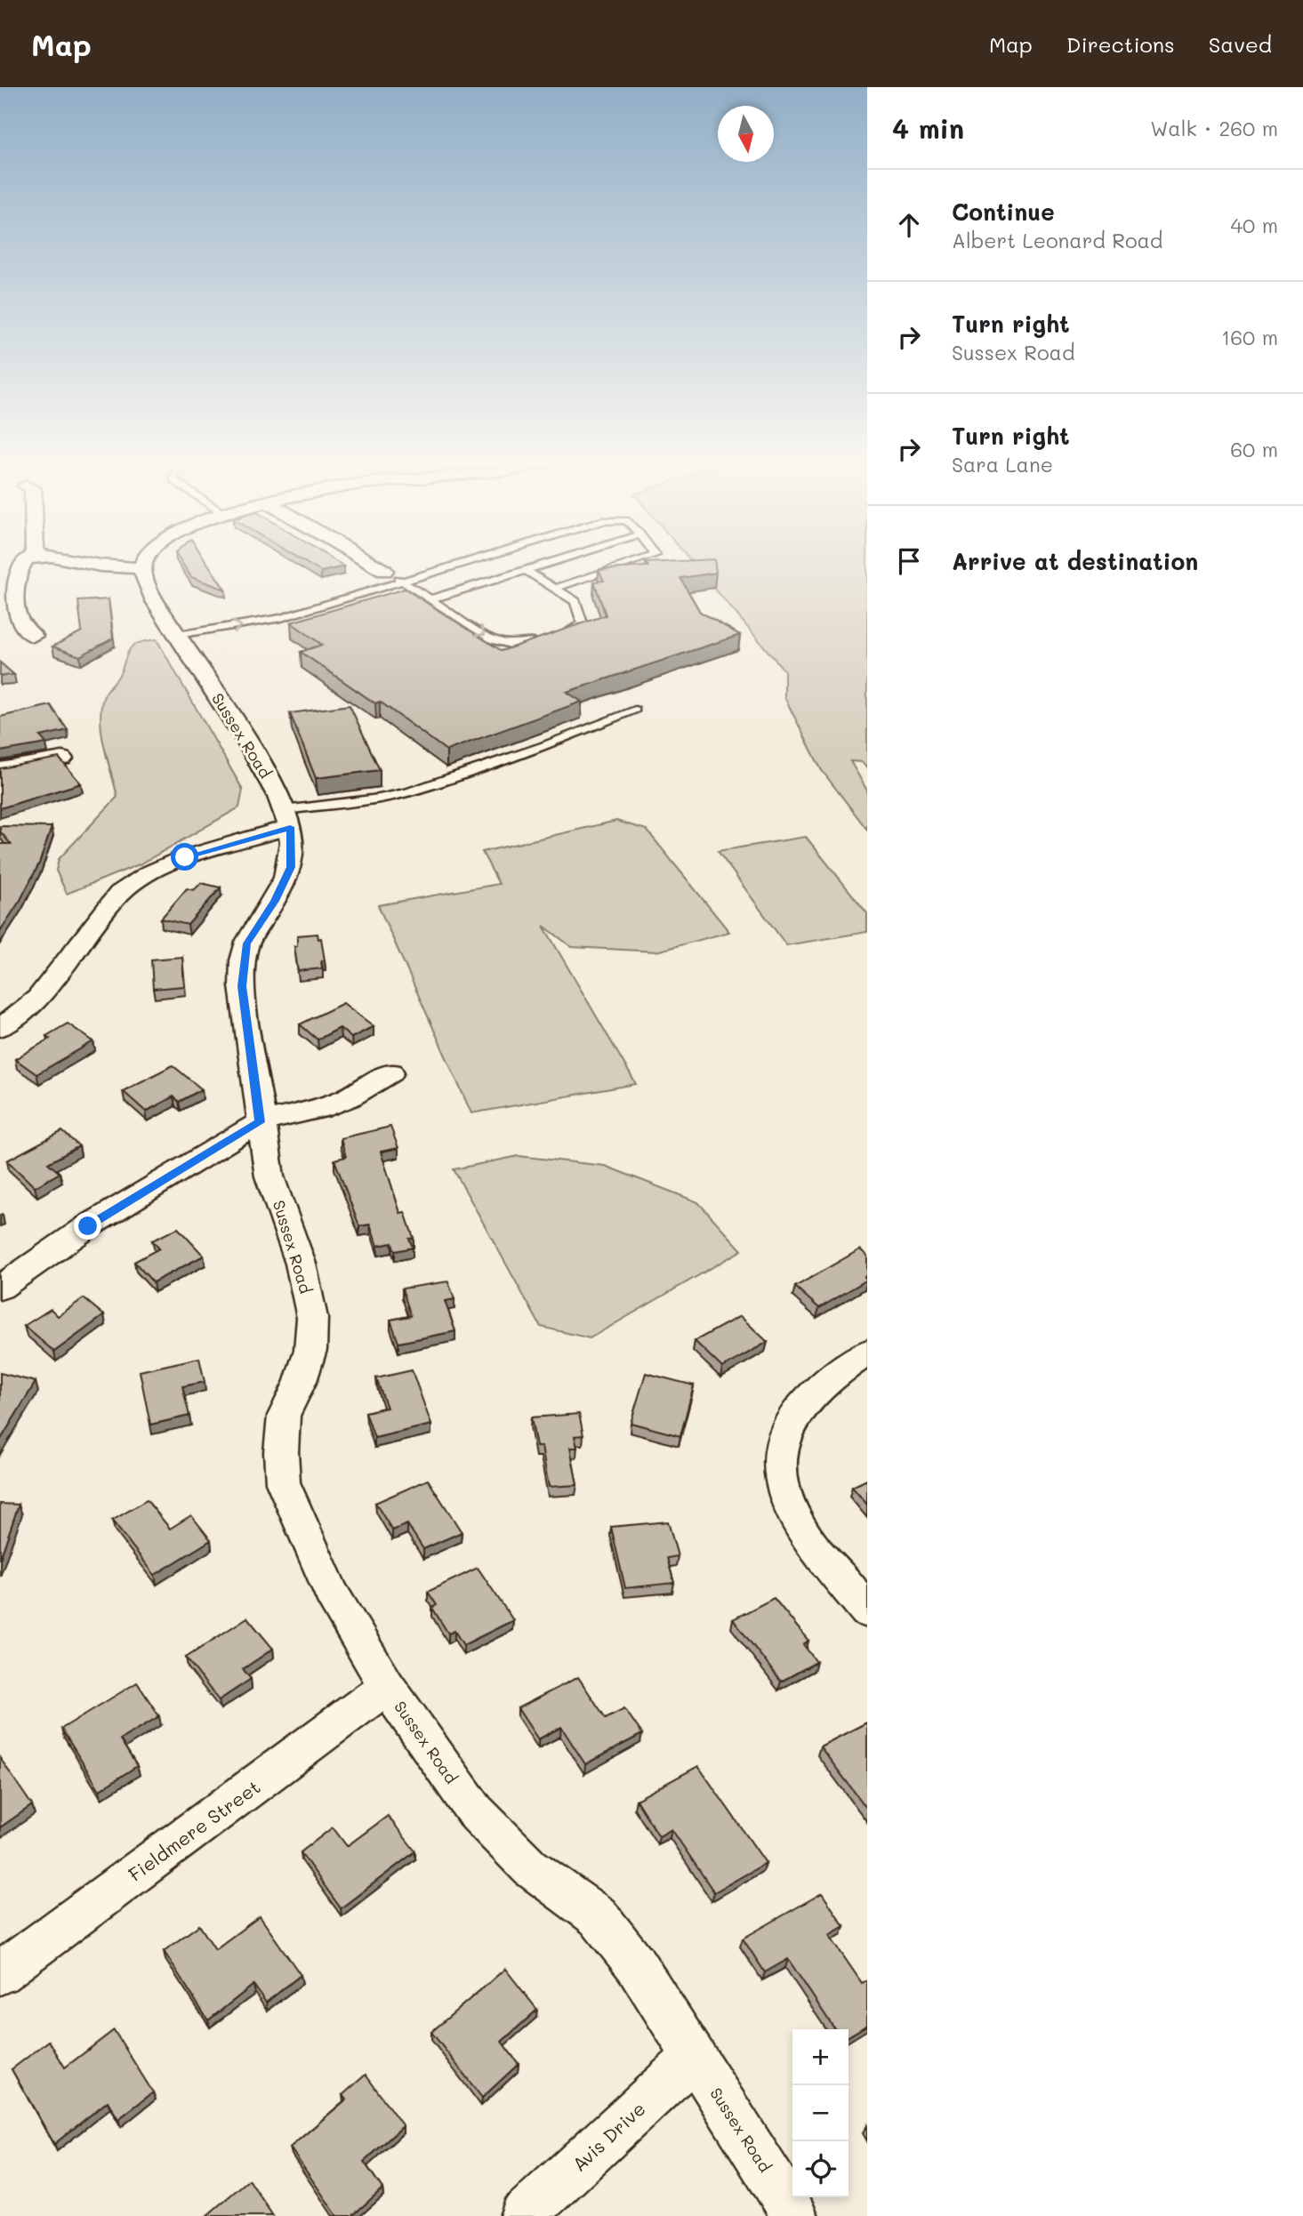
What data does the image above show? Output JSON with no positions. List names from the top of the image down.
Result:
{
  "streets": {
    "street": ["Sussex Road", "Fieldmere Street", "Avis Drive"]
  },
  "crossings": [
    ["Sussex Road", "Fieldmere Street"],
    ["Sussex Road", "Avis Drive"]
  ],
  "north": "bottom",
  "page": {
    "header": "Map",
    "nav": ["Map", "Directions", "Saved"],
    "heading": ["4 min", "Walk · 260 m"],
    "list": [
      ["Continue", "Albert Leonard Road", "40 m"],
      ["Turn right", "Sussex Road", "160 m"],
      ["Turn right", "Sara Lane", "60 m"],
      "Arrive at destination"
    ],
    "map_buttons": ["+", "−"]
  }
}
